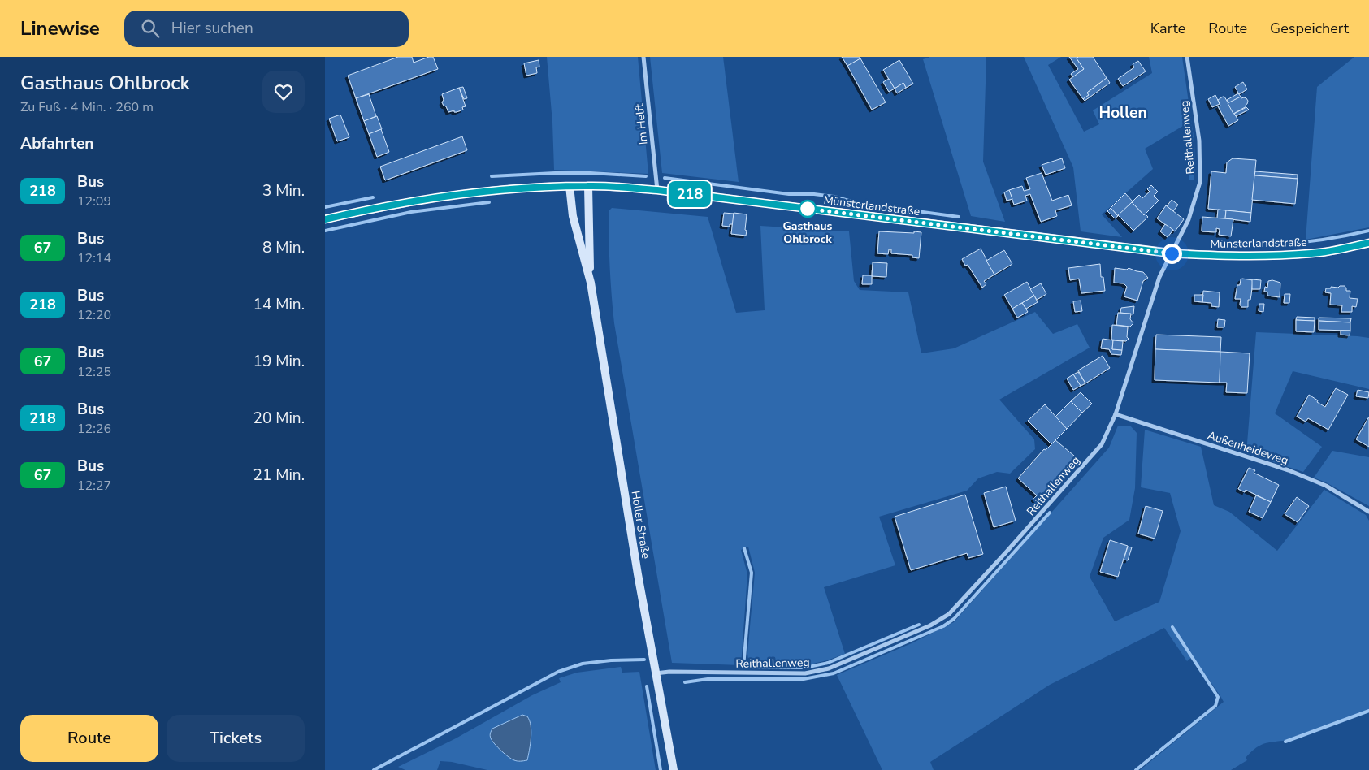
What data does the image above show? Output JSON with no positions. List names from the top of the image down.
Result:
{
  "streets": {
    "main road": ["Münsterlandstraße", "Holler Straße"],
    "street": ["Im Helft", "Reithallenweg", "Außenheideweg"]
  },
  "crossings": [
    ["Im Helft", "Münsterlandstraße"],
    ["Reithallenweg", "Münsterlandstraße"],
    ["Reithallenweg", "Außenheideweg"],
    ["Reithallenweg", "Holler Straße"],
    ["Münsterlandstraße", "Holler Straße"]
  ],
  "districts": ["Hollen"],
  "places": ["Gasthaus Ohlbrock"],
  "lines": ["bus line 218"],
  "page": {
    "header": "Linewise",
    "search": "Hier suchen",
    "nav": ["Karte", "Route", "Gespeichert"],
    "heading": [
      ["Gasthaus Ohlbrock", "Zu Fuß · 4 Min. · 260 m"],
      "Abfahrten"
    ],
    "on_map": "218",
    "list": [
      {
        "mark": "218",
        "name": "Bus",
        "note": "12:09",
        "value": "3 Min."
      },
      {
        "mark": "67",
        "name": "Bus",
        "note": "12:14",
        "value": "8 Min."
      },
      {
        "mark": "218",
        "name": "Bus",
        "note": "12:20",
        "value": "14 Min."
      },
      {
        "mark": "67",
        "name": "Bus",
        "note": "12:25",
        "value": "19 Min."
      },
      {
        "mark": "218",
        "name": "Bus",
        "note": "12:26",
        "value": "20 Min."
      },
      {
        "mark": "67",
        "name": "Bus",
        "note": "12:27",
        "value": "21 Min."
      }
    ],
    "buttons": ["Route", "Tickets"]
  }
}
